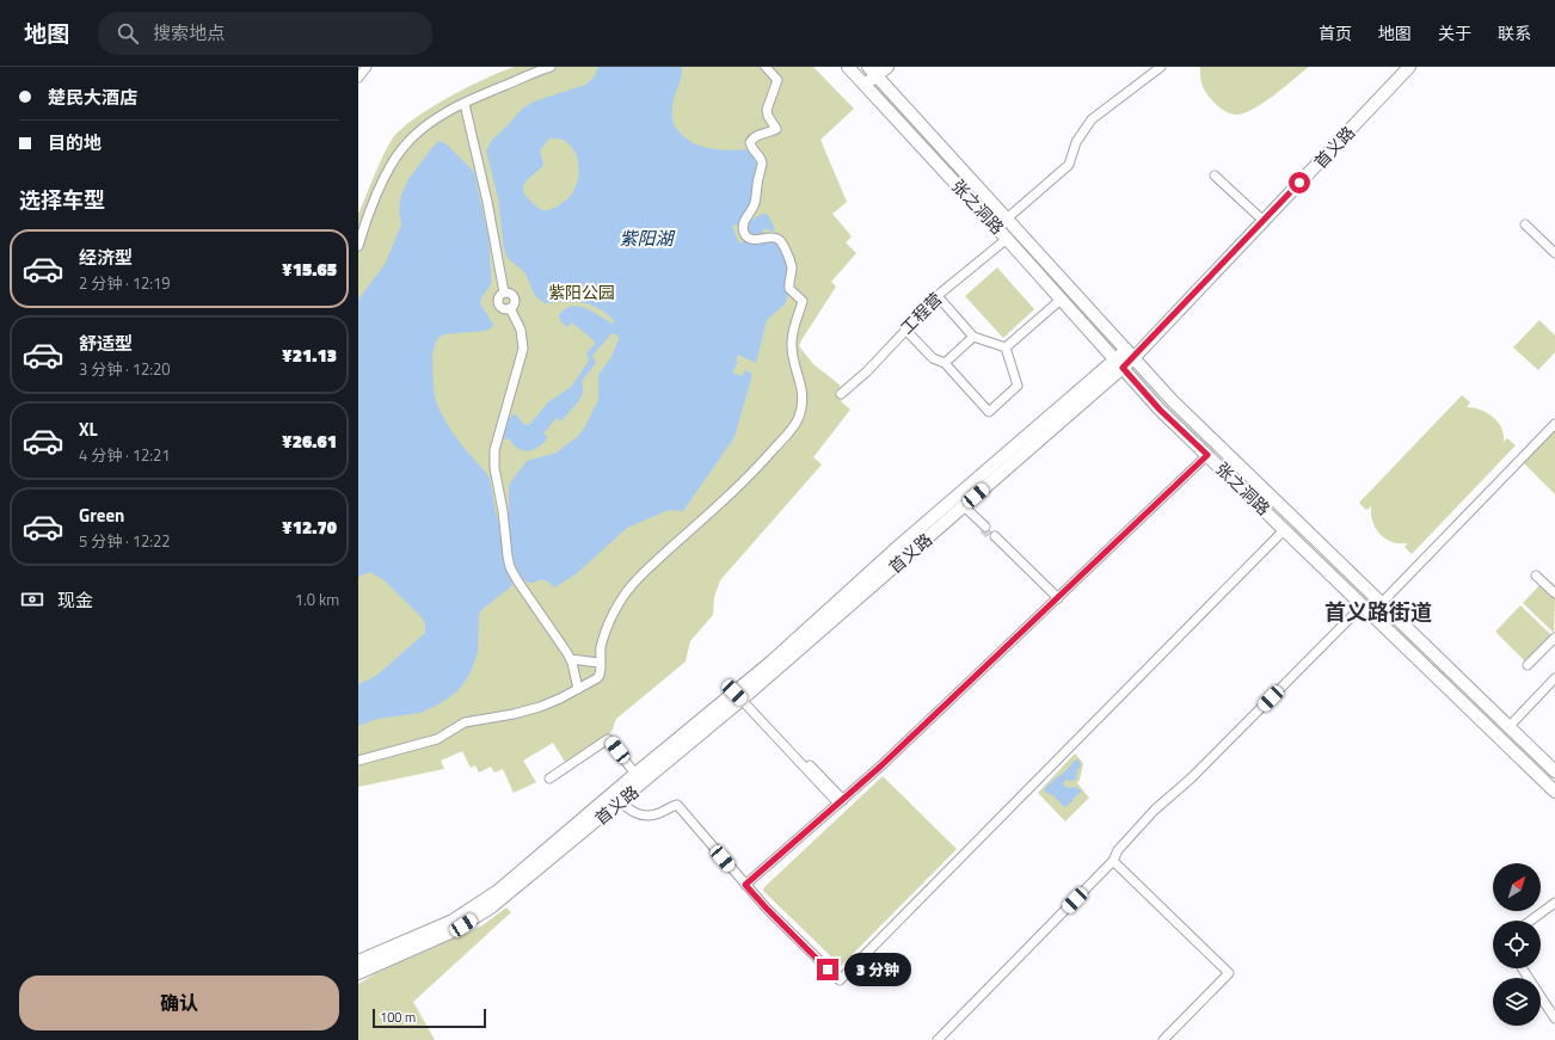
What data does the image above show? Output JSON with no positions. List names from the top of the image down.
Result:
{
  "streets": {
    "main road": ["首义路", "张之洞路"],
    "street": ["工程营"]
  },
  "crossings": [
    ["首义路", "张之洞路"],
    ["张之洞路", "工程营"]
  ],
  "districts": ["首义路街道"],
  "water": ["紫阳湖"],
  "parks": ["紫阳公园"],
  "scale_bar": "100 m",
  "north": "top right",
  "page": {
    "header": "地图",
    "search": "搜索地点",
    "nav": [
      "首页",
      "地图",
      "关于",
      "联系"
    ],
    "banner": ["楚民大酒店", "目的地"],
    "heading": "选择车型",
    "list": [
      {
        "name": "经济型",
        "note": "2 分钟 · 12:19",
        "value": "¥15.65"
      },
      {
        "name": "舒适型",
        "note": "3 分钟 · 12:20",
        "value": "¥21.13"
      },
      {
        "name": "XL",
        "note": "4 分钟 · 12:21",
        "value": "¥26.61"
      },
      {
        "name": "Green",
        "note": "5 分钟 · 12:22",
        "value": "¥12.70"
      }
    ],
    "pay": ["现金", "1.0 km"],
    "bubble": "3 分钟",
    "buttons": "确认",
    "scale": "100 m"
  }
}
